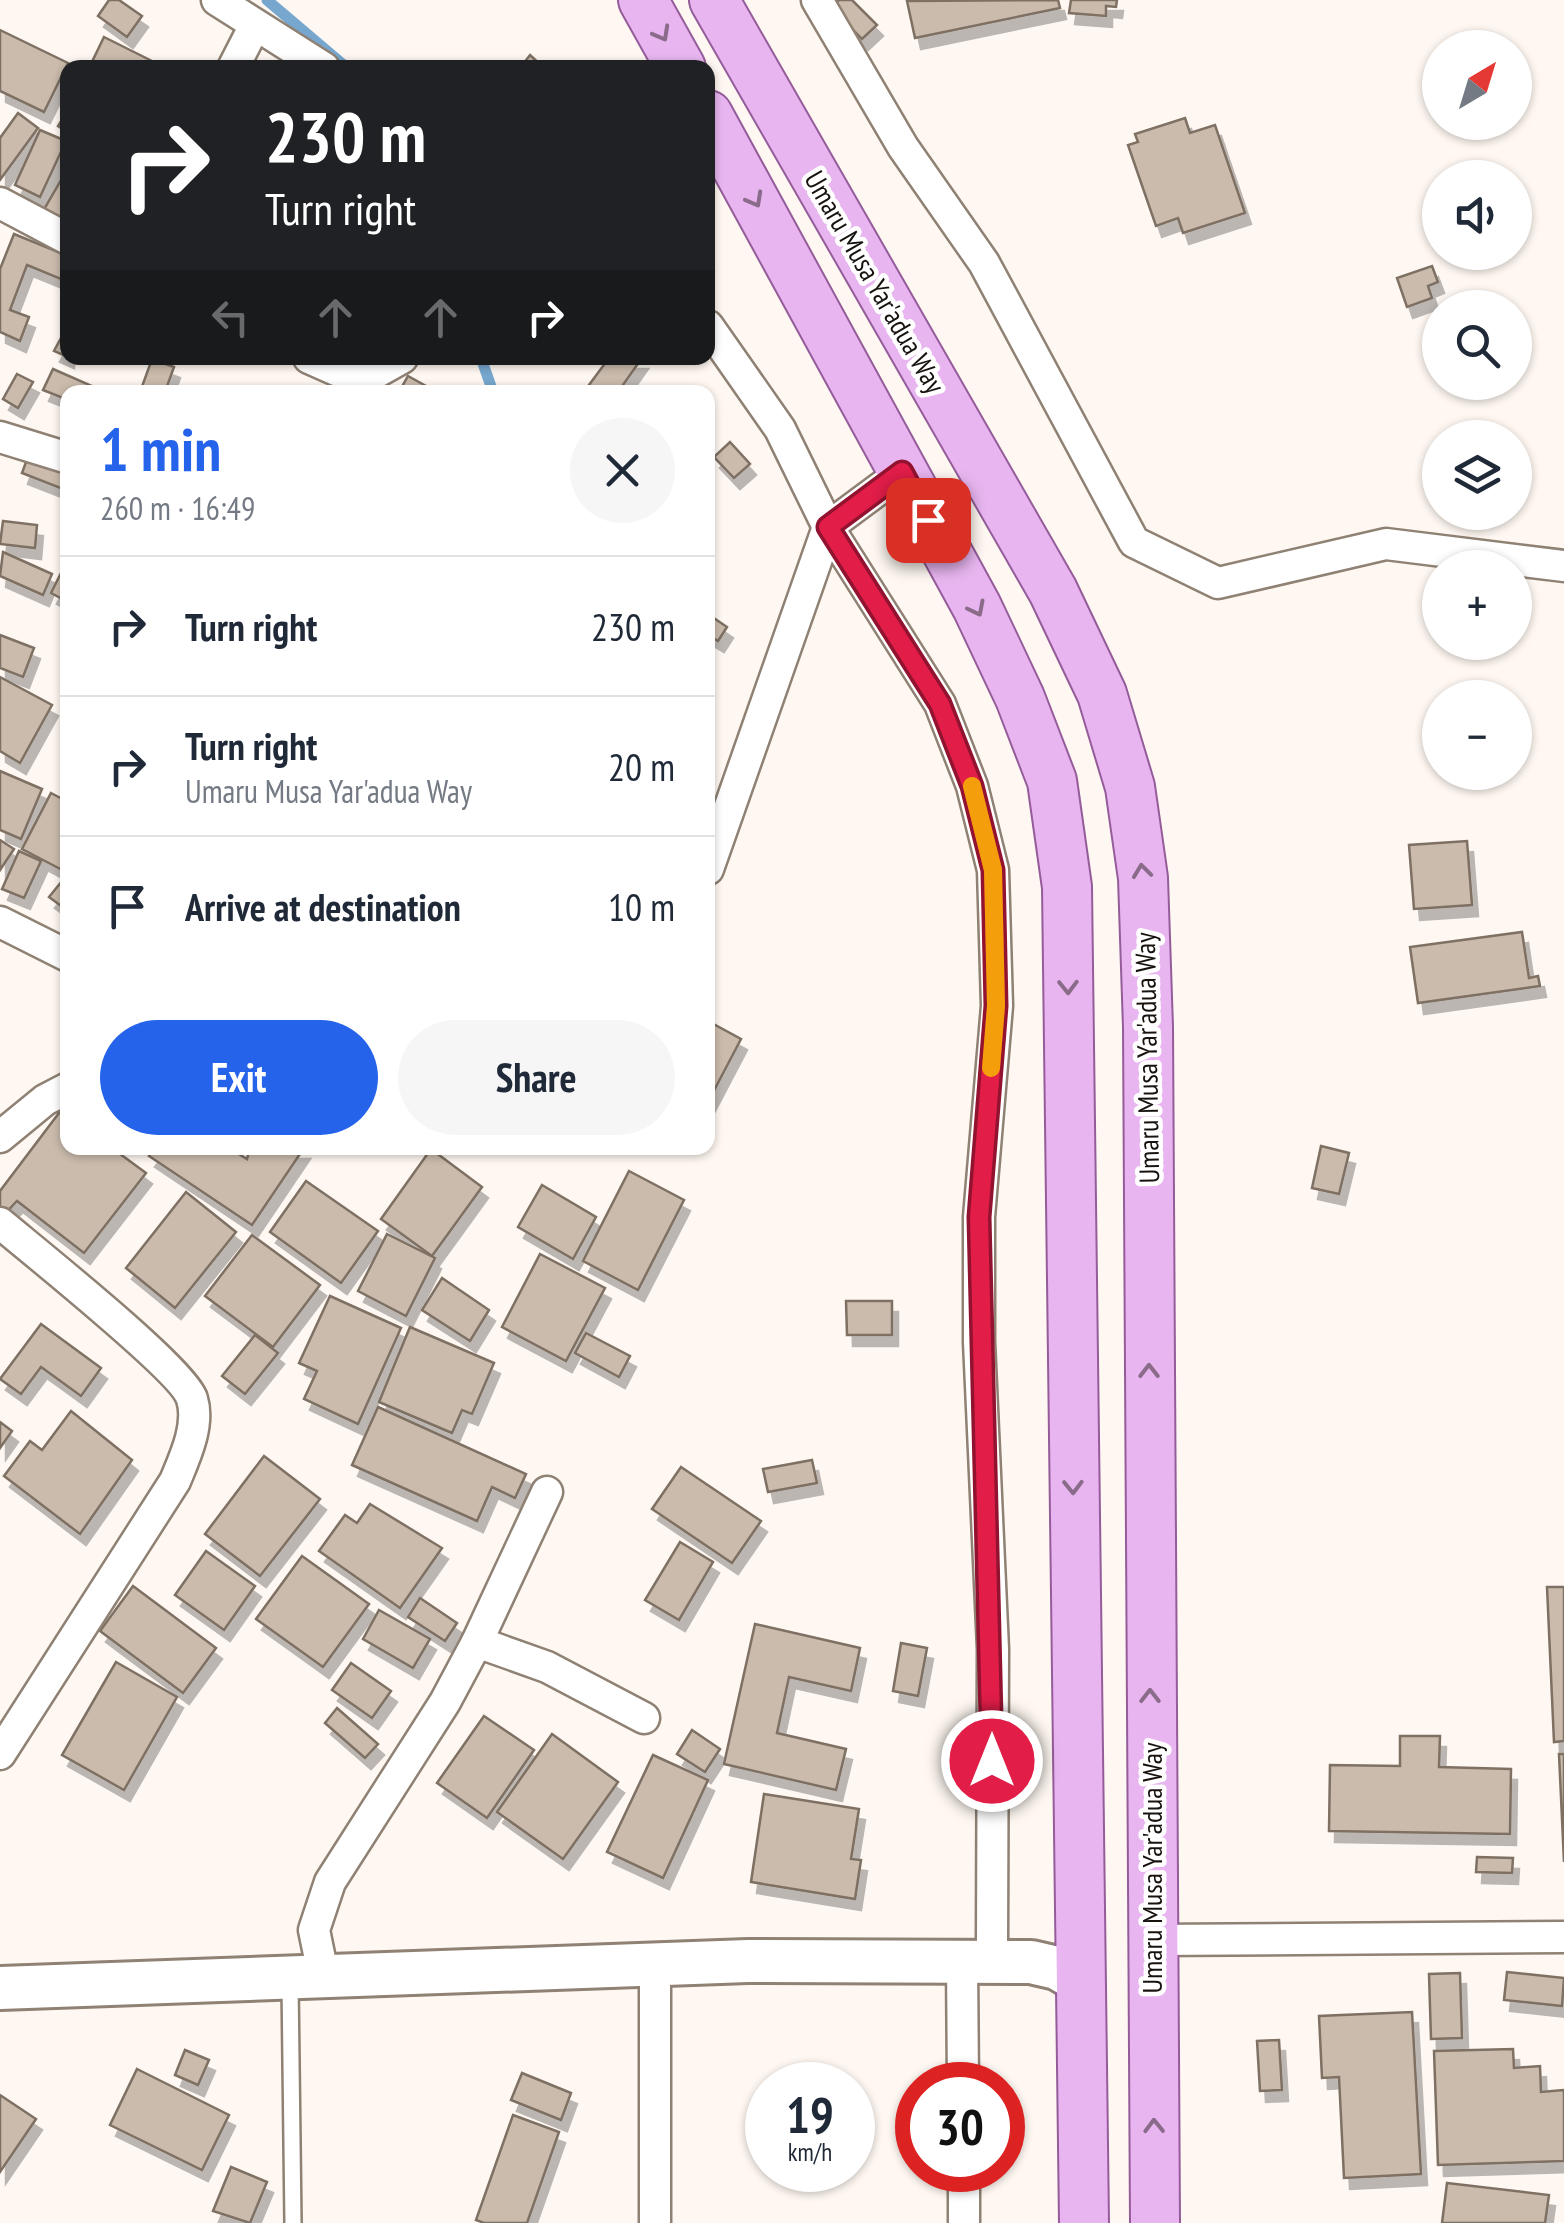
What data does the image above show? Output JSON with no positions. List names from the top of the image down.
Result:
{
  "streets": {
    "main road": ["Umaru Musa Yar'adua Way"]
  },
  "north": "top right",
  "page": {
    "map_buttons": ["+", "−"],
    "turn": ["230 m", "Turn right"],
    "heading": ["1 min", "260 m · 16:49"],
    "list": [
      {
        "name": "Turn right",
        "value": "230 m"
      },
      {
        "name": "Turn right",
        "note": "Umaru Musa Yar'adua Way",
        "value": "20 m"
      },
      {
        "name": "Arrive at destination",
        "value": "10 m"
      }
    ],
    "buttons": ["Exit", "Share"],
    "speed": "19 km/h",
    "limit": "30"
  }
}
